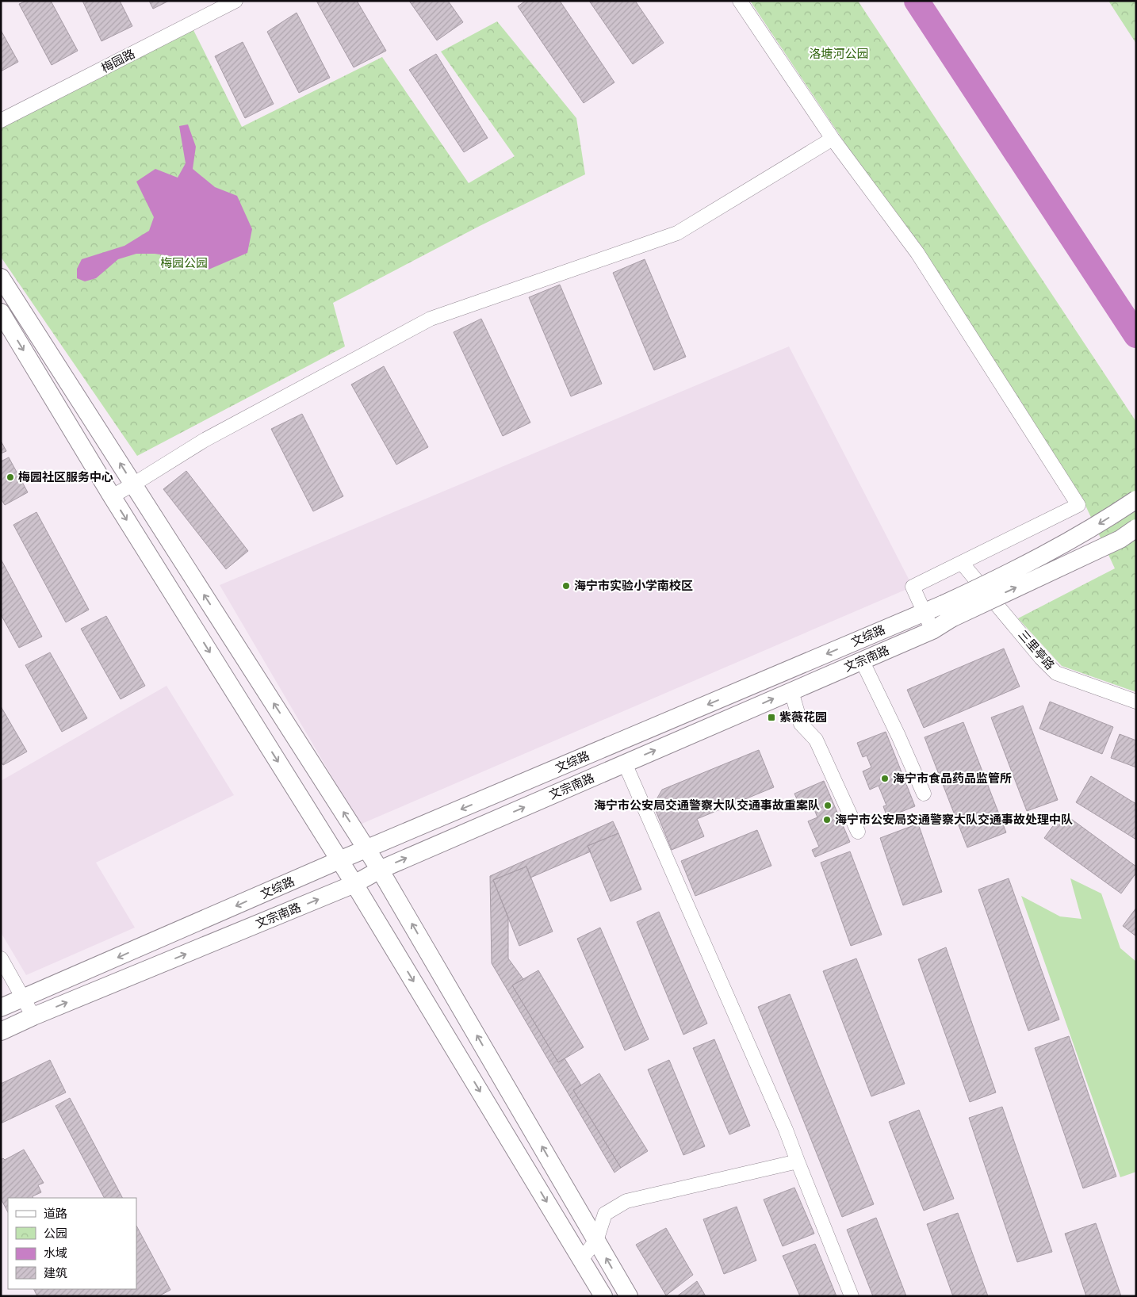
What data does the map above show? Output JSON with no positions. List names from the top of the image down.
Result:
{
  "streets": {
    "main road": ["文综路", "文宗南路"],
    "street": ["梅园路", "三里亭路"]
  },
  "crossings": [
    ["文综路", "文宗南路"]
  ],
  "one_way": ["文综路", "文宗南路"],
  "parks": ["洛塘河公园", "梅园公园"],
  "places": {
    "other": [
      "梅园社区服务中心",
      "海宁市实验小学南校区",
      "海宁市食品药品监管所",
      "海宁市公安局交通警察大队交通事故重案队",
      "海宁市公安局交通警察大队交通事故处理中队"
    ],
    "transit": ["紫薇花园"]
  },
  "legend": [
    "道路",
    "公园",
    "水域",
    "建筑"
  ]
}
